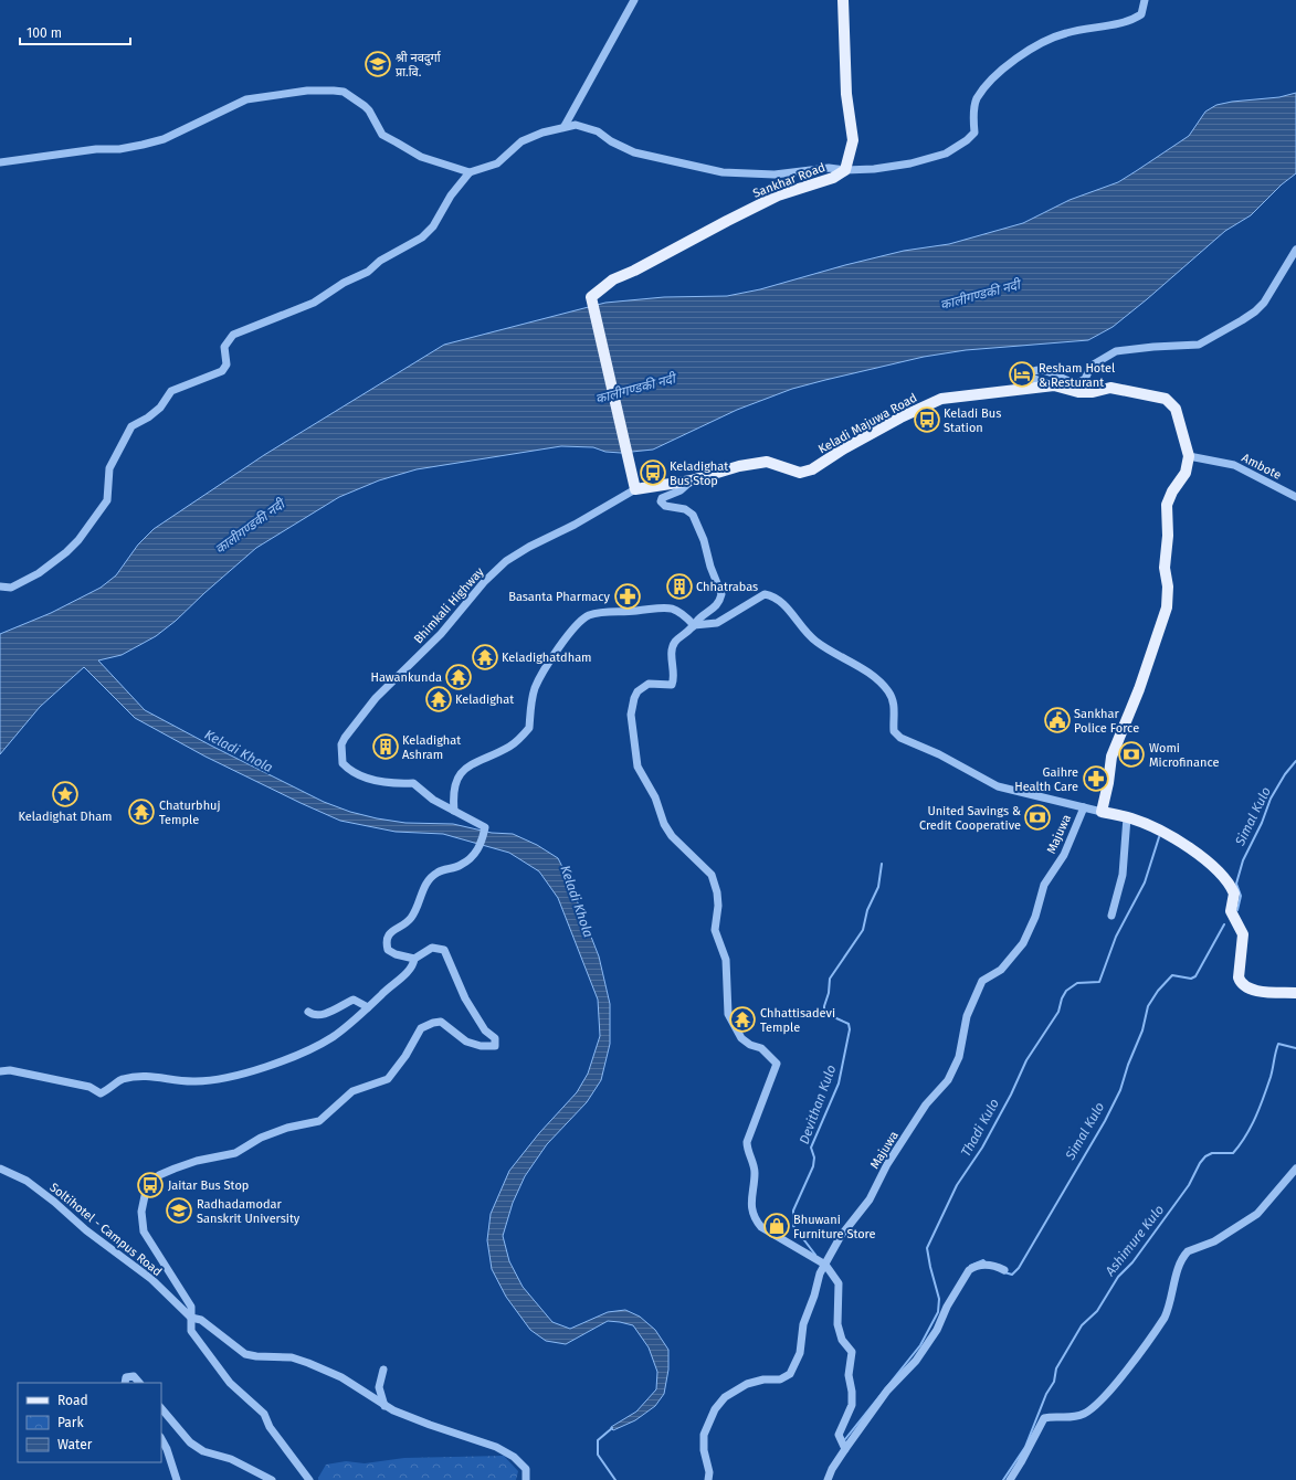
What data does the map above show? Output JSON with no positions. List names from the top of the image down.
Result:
{
  "streets": {
    "main road": ["Sankhar Road", "Keladi Majuwa Road"],
    "street": [
      "Ambote",
      "Bhimkali Highway",
      "Majuwa",
      "Soltihotel - Campus Road"
    ]
  },
  "crossings": [
    ["Sankhar Road", "Keladi Majuwa Road"],
    ["Sankhar Road", "Bhimkali Highway"],
    ["Keladi Majuwa Road", "Ambote"],
    ["Keladi Majuwa Road", "Bhimkali Highway"]
  ],
  "water": [
    "कालीगण्डकी नदी",
    "Keladi Khola",
    "Simal Kulo",
    "Devithan Kulo",
    "Thadi Kulo",
    "Ashimure Kulo"
  ],
  "places": {
    "school or university": ["श्री नवदुर्गा प्रा.वि.", "Radhadamodar Sanskrit University"],
    "hotel": ["Resham Hotel & Resturant"],
    "bus stop": ["Keladi Bus Station", "Keladighat Bus Stop", "Jaitar Bus Stop"],
    "building": ["Chhatrabas", "Keladighat Ashram"],
    "pharmacy": ["Basanta Pharmacy", "Gaihre Health Care"],
    "temple": [
      "Keladighatdham",
      "Hawankunda",
      "Keladighat",
      "Chaturbhuj Temple",
      "Chhattisadevi Temple"
    ],
    "public building": ["Sankhar Police Force"],
    "bank": ["Womi Microfinance", "United Savings & Credit Cooperative"],
    "place": ["Keladighat Dham"],
    "shop": ["Bhuwani Furniture Store"]
  },
  "legend": ["Road", "Park", "Water"],
  "scale_bar": "100 m"
}
